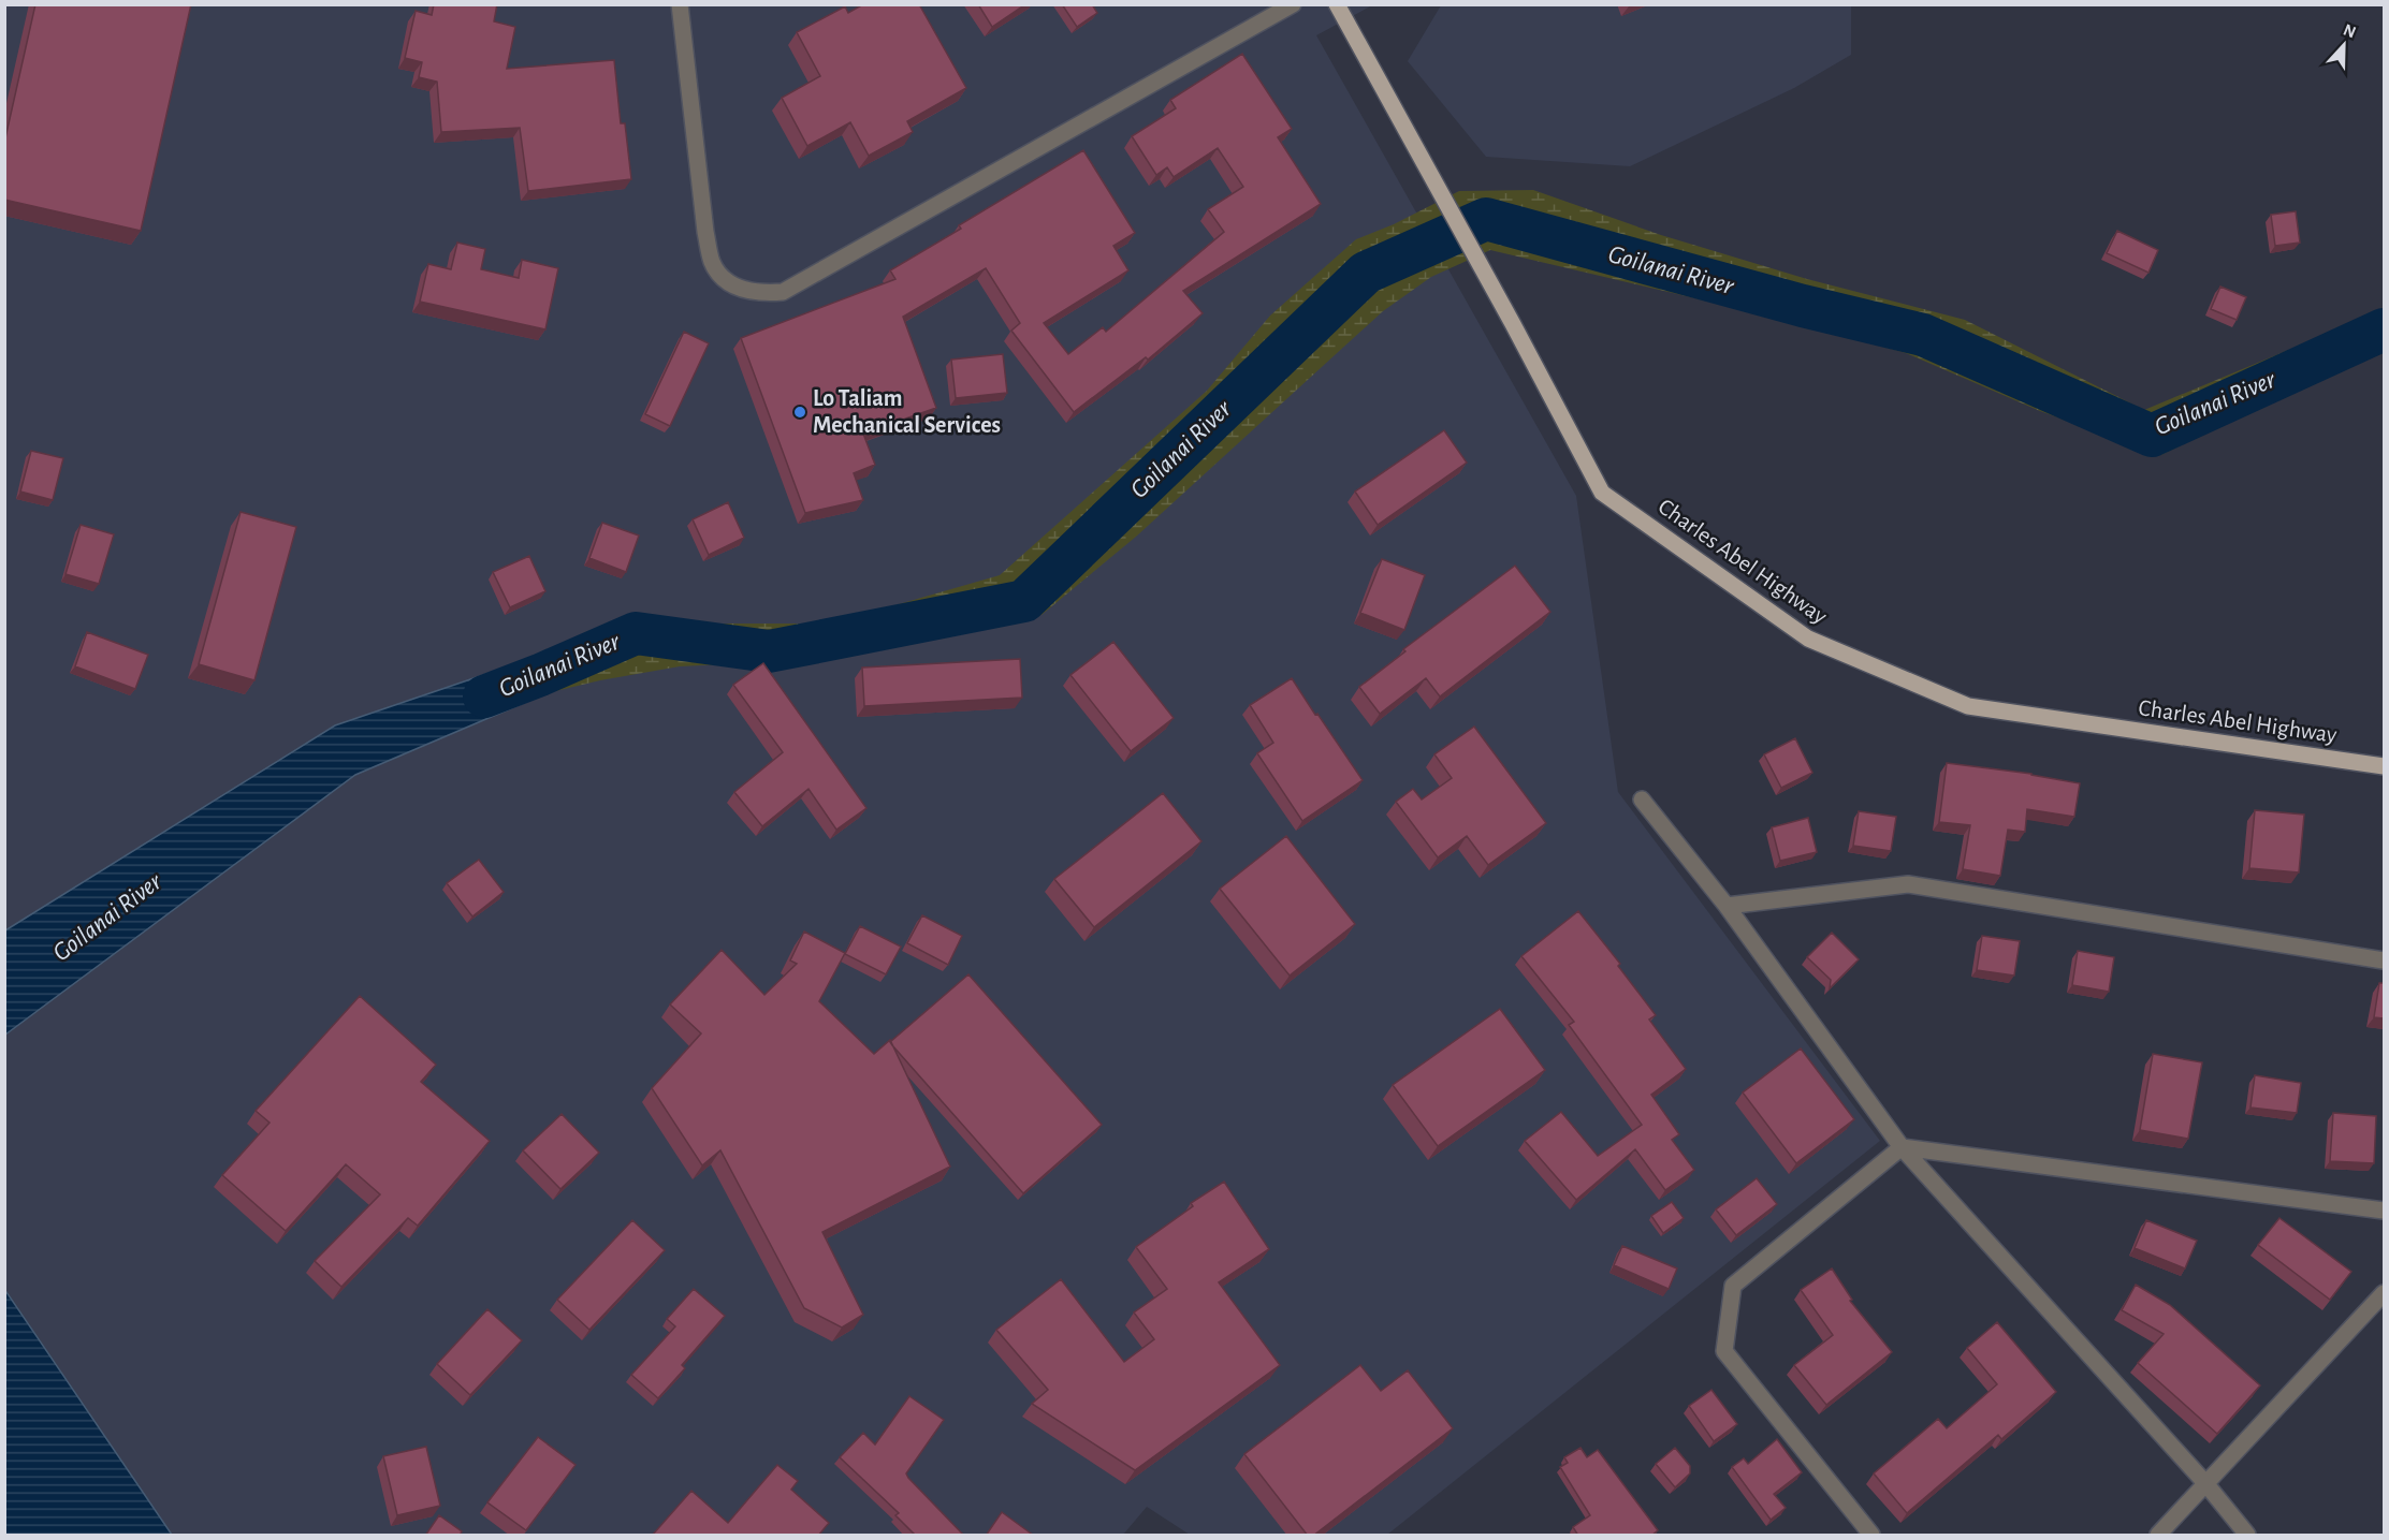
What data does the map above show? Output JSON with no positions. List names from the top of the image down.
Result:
{
  "streets": {
    "main road": ["Charles Abel Highway"]
  },
  "water": ["Goilanai River"],
  "places": ["Lo Taliam Mechanical Services"],
  "north": "top"
}
